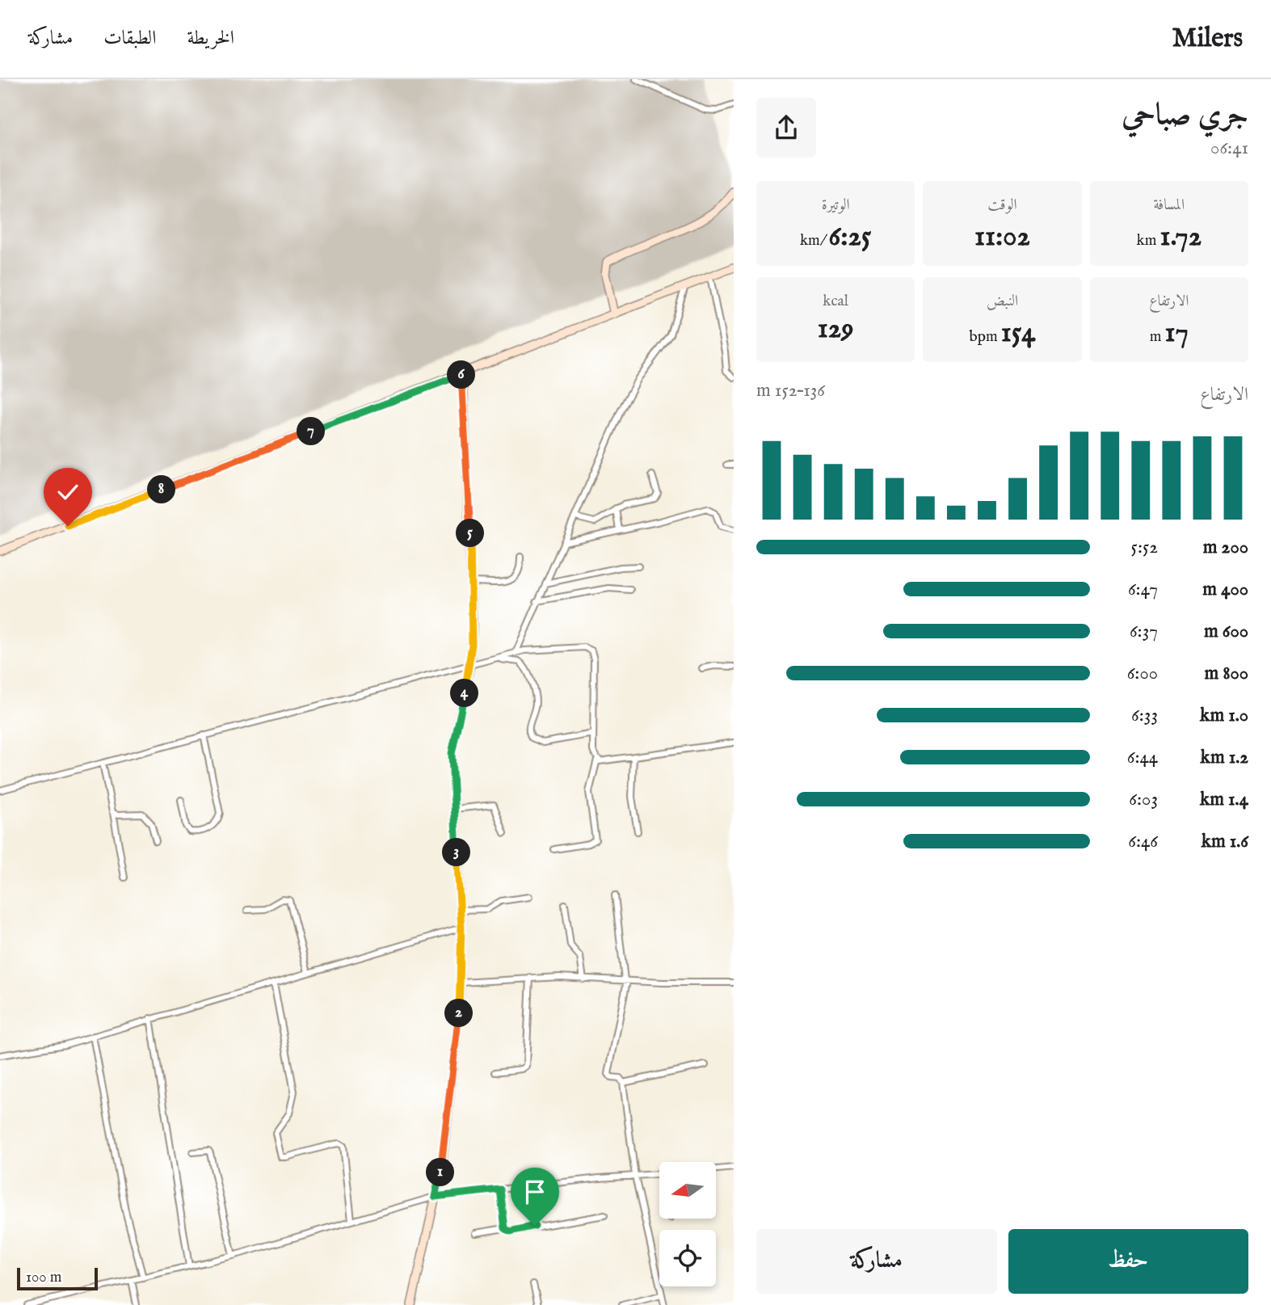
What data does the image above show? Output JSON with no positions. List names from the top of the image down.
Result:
{
  "scale_bar": "100 m",
  "north": "left",
  "page": {
    "header": "Milers",
    "nav": ["الخريطة", "الطبقات", "مشاركة"],
    "heading": ["جري صباحي", "06:41"],
    "stats": [
      ["المسافة", "1.72 km"],
      ["الوقت", "11:02"],
      ["الوتيرة", "6:25 /km"],
      ["الارتفاع", "17 m"],
      ["النبض", "154 bpm"],
      ["kcal", "129"]
    ],
    "pins": [
      "6",
      "7",
      "8",
      "5",
      "4",
      "3",
      "2",
      "1"
    ],
    "chart": ["الارتفاع", "136–152 m"],
    "list": [
      {
        "name": "200 m",
        "note": "5:52"
      },
      {
        "name": "400 m",
        "note": "6:47"
      },
      {
        "name": "600 m",
        "note": "6:37"
      },
      {
        "name": "800 m",
        "note": "6:00"
      },
      {
        "name": "1.0 km",
        "note": "6:33"
      },
      {
        "name": "1.2 km",
        "note": "6:44"
      },
      {
        "name": "1.4 km",
        "note": "6:03"
      },
      {
        "name": "1.6 km",
        "note": "6:46"
      }
    ],
    "buttons": ["حفظ", "مشاركة"],
    "scale": "100 m"
  }
}
